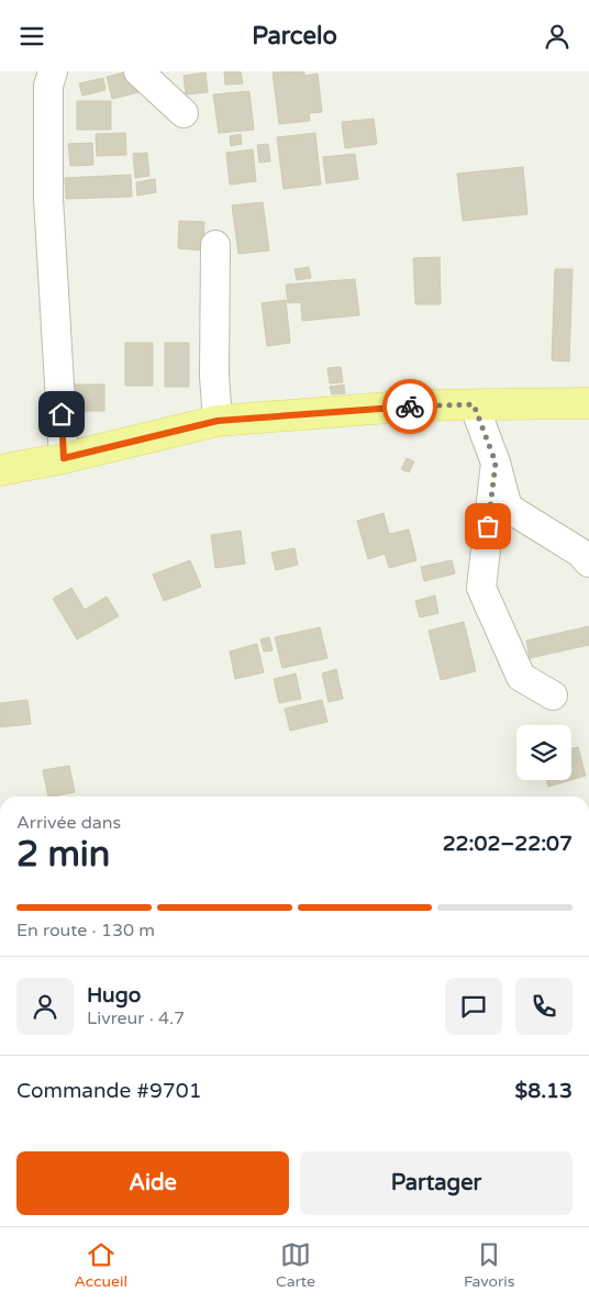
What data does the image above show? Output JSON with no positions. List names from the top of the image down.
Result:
{
  "page": {
    "header": "Parcelo",
    "heading": ["2 min", "Arrivée dans", "22:02–22:07"],
    "panel": [
      "Hugo",
      "Livreur · 4.7",
      "Commande #9701",
      "$8.13"
    ],
    "bar": "En route · 130 m",
    "buttons": ["Aide", "Partager"],
    "tabs": ["Accueil", "Carte", "Favoris"]
  }
}
